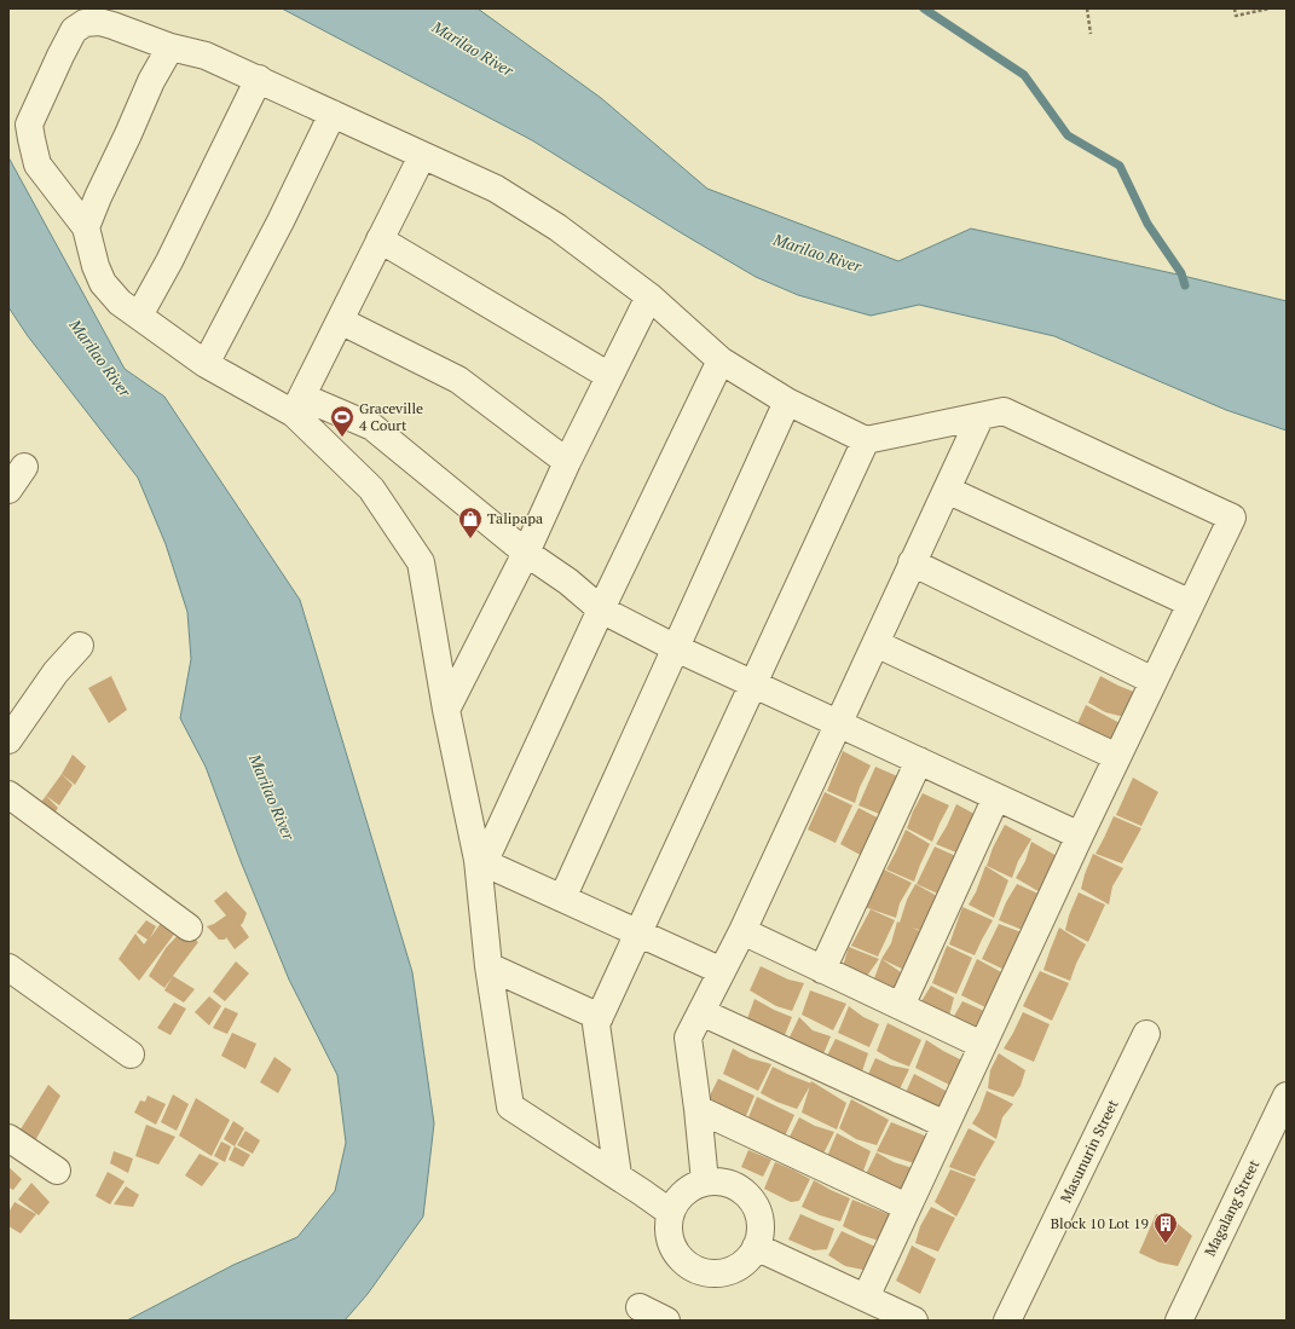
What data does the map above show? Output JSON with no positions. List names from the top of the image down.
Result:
{
  "streets": {
    "street": ["Masunurin Street", "Magalang Street"]
  },
  "water": ["Marilao River"],
  "places": {
    "sports": ["Graceville 4 Court"],
    "shop": ["Talipapa"],
    "building": ["Block 10 Lot 19"]
  }
}
